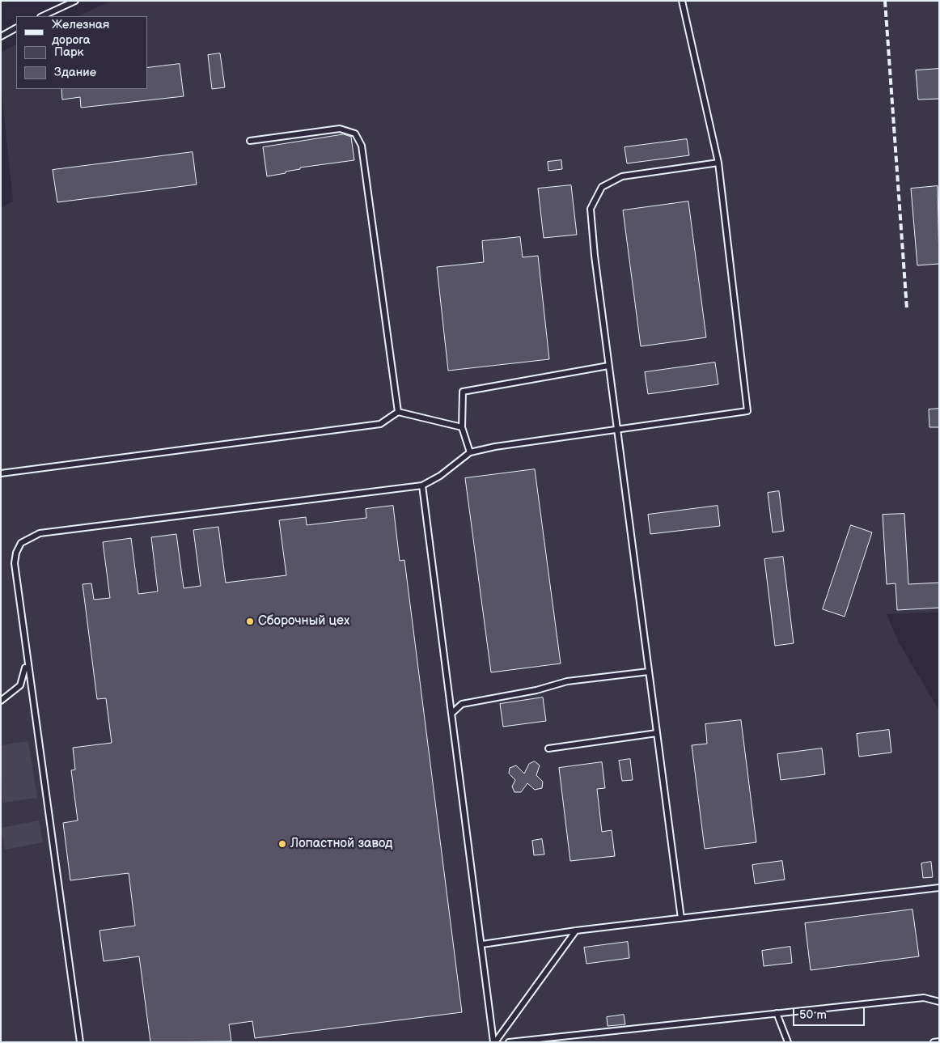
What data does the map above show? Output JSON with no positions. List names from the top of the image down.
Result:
{
  "places": ["Сборочный цех", "Лопастной завод"],
  "legend": ["Железная дорога", "Парк", "Здание"],
  "scale_bar": "50 m"
}
